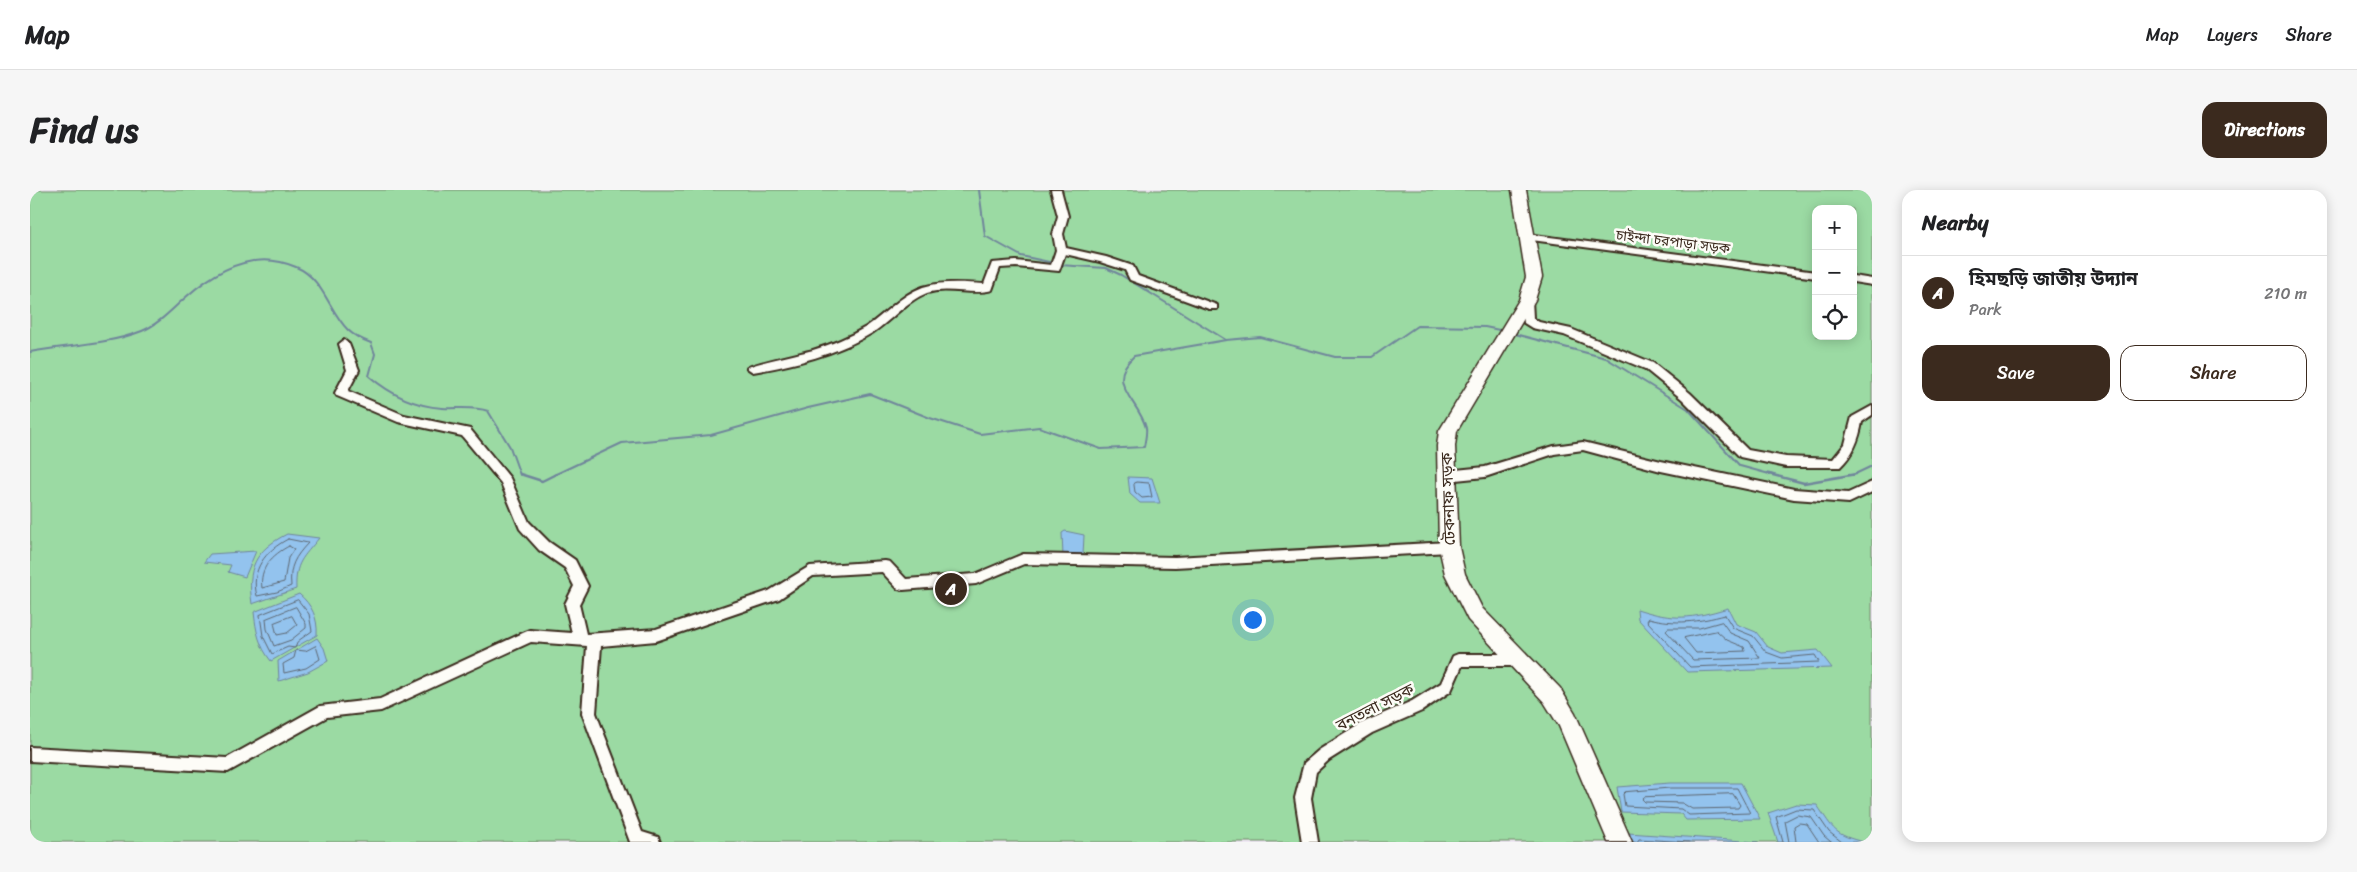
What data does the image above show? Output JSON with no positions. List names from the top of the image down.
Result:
{
  "streets": {
    "highway": ["টেকনাফ সড়ক"],
    "street": ["চাইন্দা চরপাড়া সড়ক", "বনতলা সড়ক"]
  },
  "crossings": [
    ["চাইন্দা চরপাড়া সড়ক", "টেকনাফ সড়ক"],
    ["টেকনাফ সড়ক", "বনতলা সড়ক"]
  ],
  "page": {
    "header": "Map",
    "nav": ["Map", "Layers", "Share"],
    "title": "Find us",
    "buttons": [
      "Directions",
      ["Save", "Share"]
    ],
    "heading": "Nearby",
    "map_buttons": ["+", "−"],
    "list": [
      {
        "mark": "A",
        "name": "হিমছড়ি জাতীয় উদ্যান",
        "note": "Park",
        "value": "210 m"
      }
    ],
    "pins": "A"
  }
}
